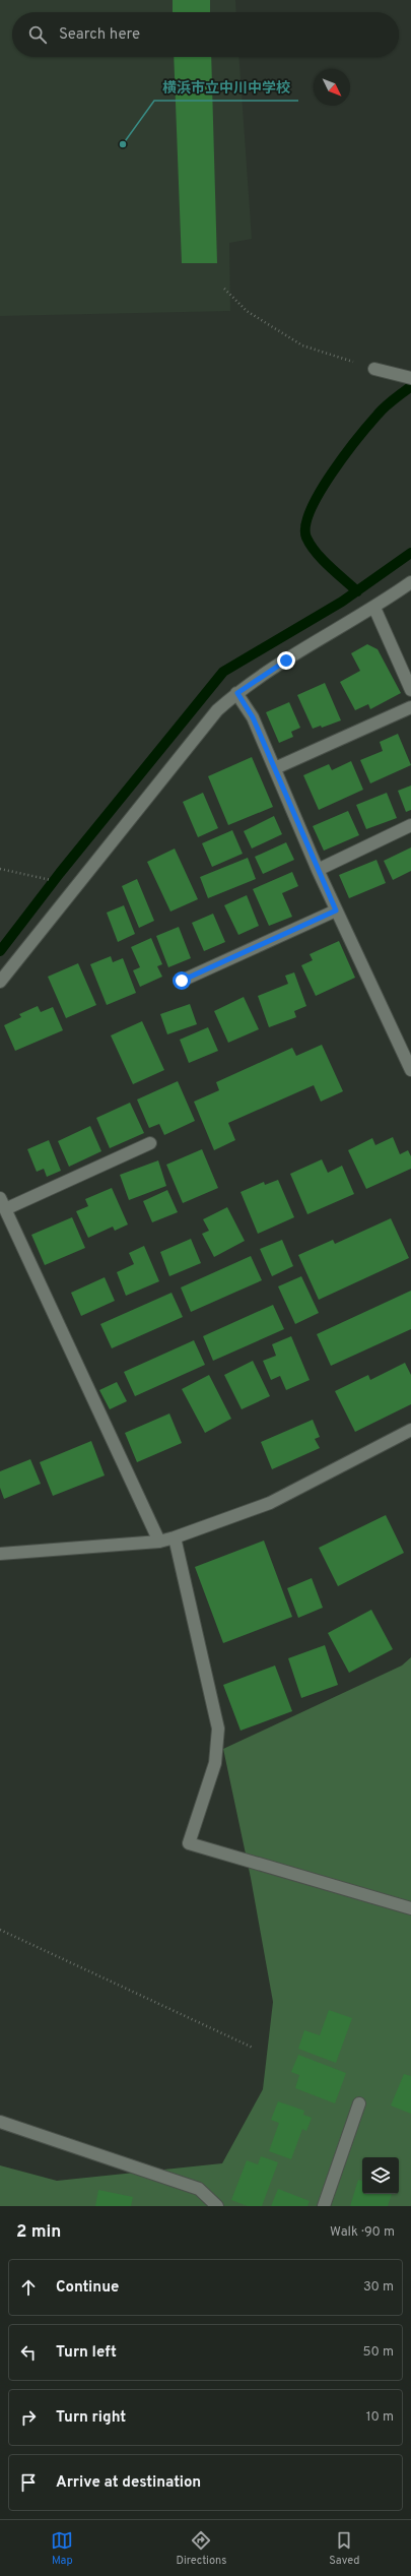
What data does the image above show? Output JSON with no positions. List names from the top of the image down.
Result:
{
  "places": ["横浜市立中川中学校"],
  "north": "bottom right",
  "page": {
    "search": "Search here",
    "heading": ["2 min", "Walk · 90 m"],
    "list": [
      ["Continue", "30 m"],
      ["Turn left", "50 m"],
      ["Turn right", "10 m"],
      "Arrive at destination"
    ],
    "nav": ["Map", "Directions", "Saved"]
  }
}
